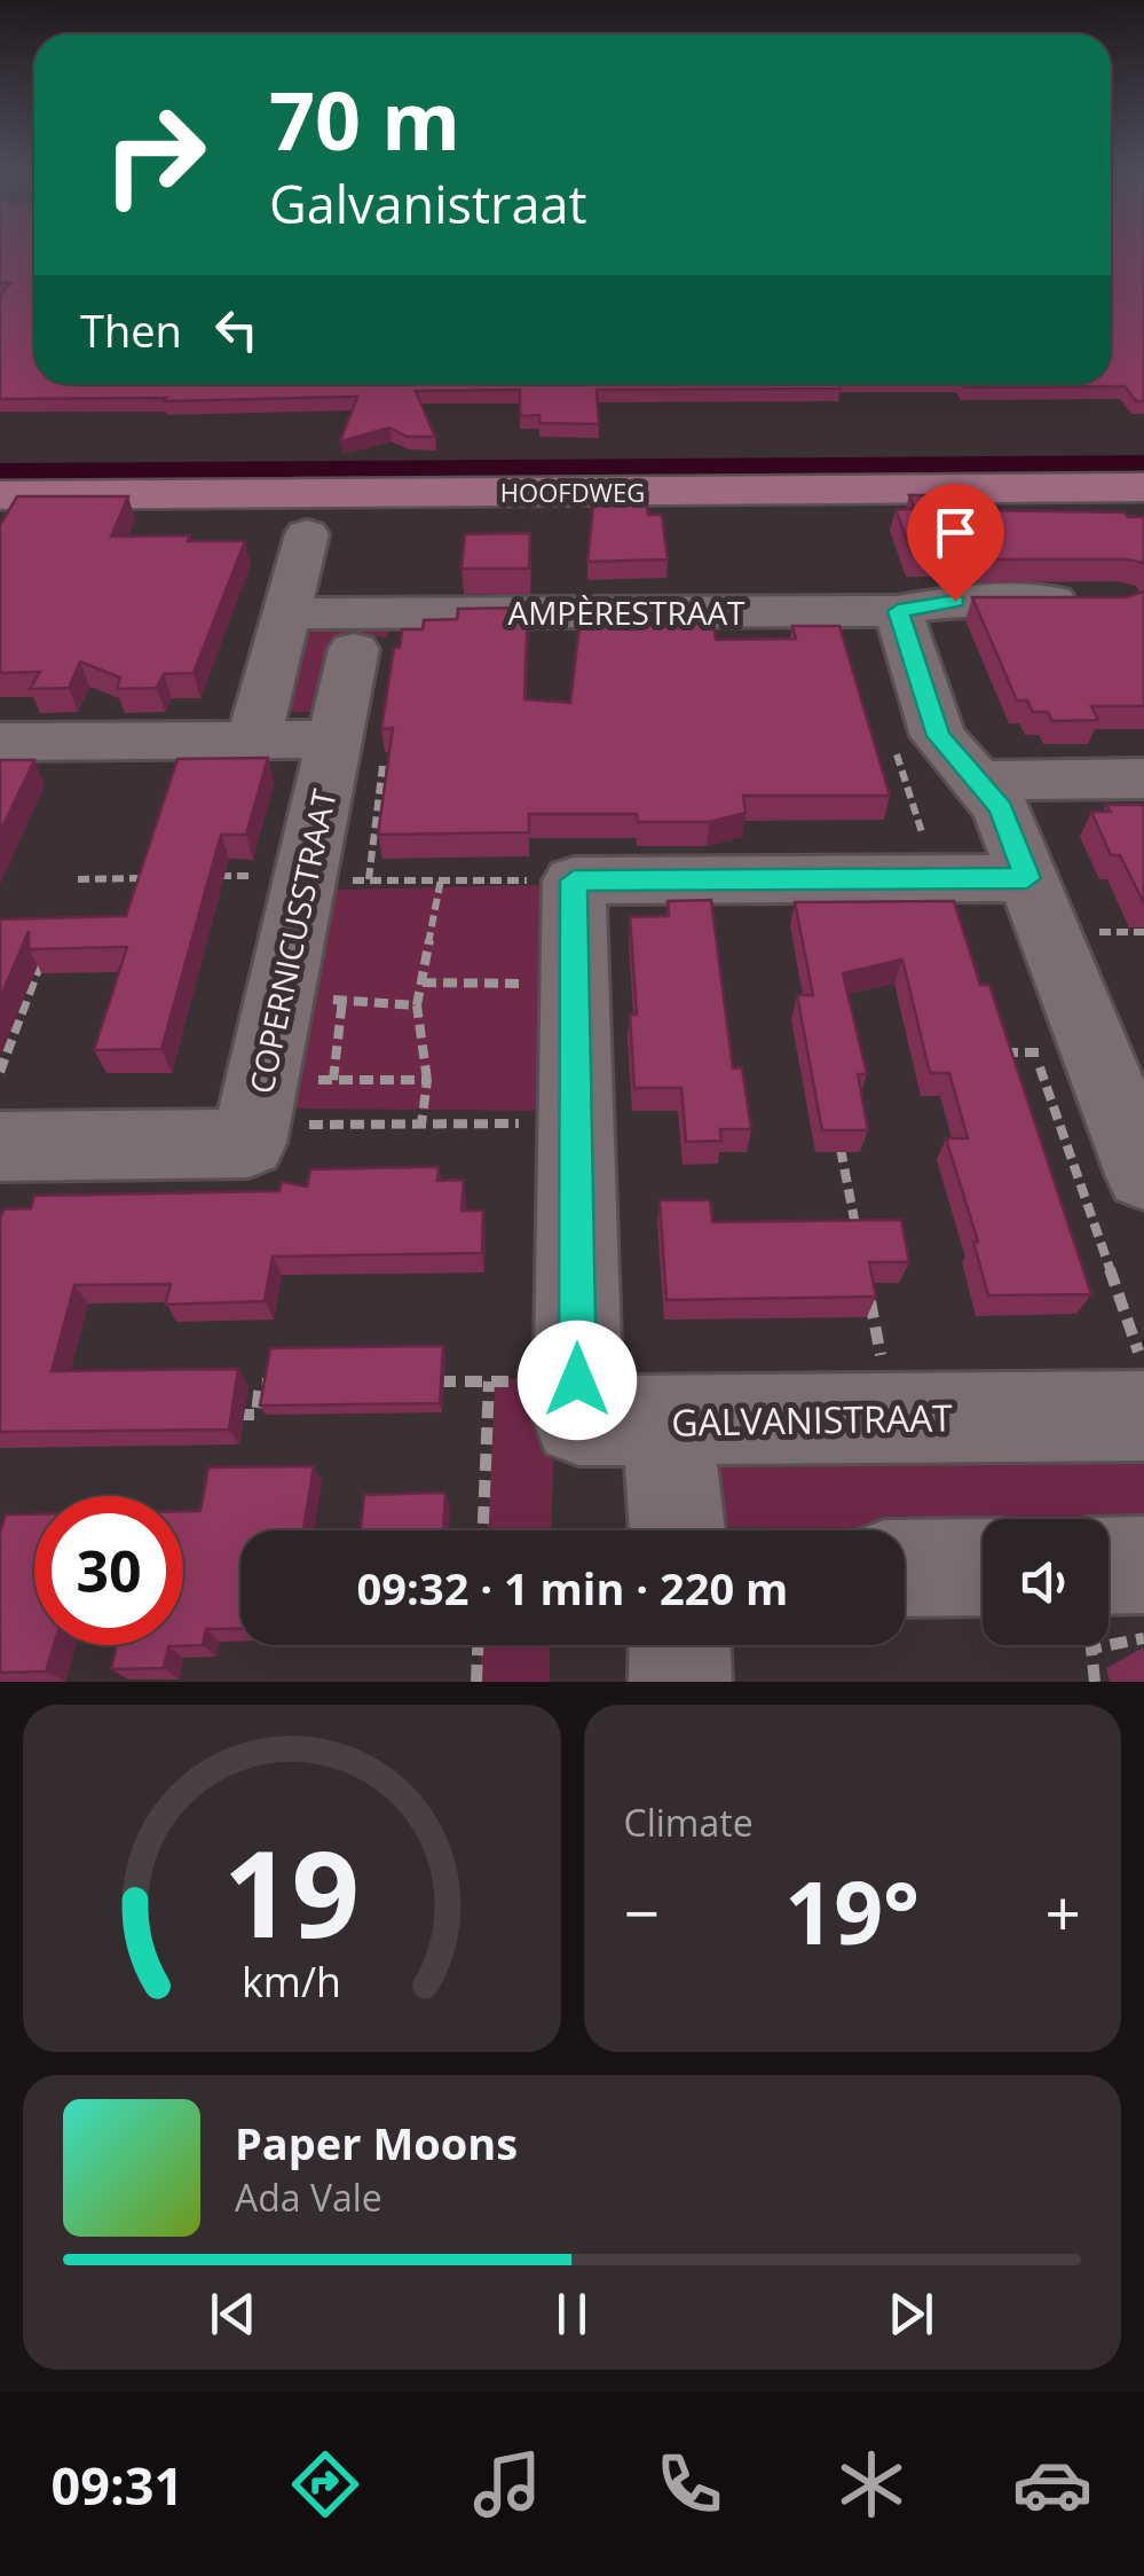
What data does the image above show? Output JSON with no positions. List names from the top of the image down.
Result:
{
  "streets": {
    "main road": ["HOOFDWEG"],
    "street": ["AMPÈRESTRAAT", "COPERNICUSSTRAAT", "GALVANISTRAAT"]
  },
  "crossings": [
    ["COPERNICUSSTRAAT", "GALVANISTRAAT"]
  ],
  "page": {
    "turn": ["70 m", "Galvanistraat"],
    "then": "Then",
    "limit": "30",
    "trip": "09:32 · 1 min · 220 m",
    "tile": "Climate",
    "heat": ["−", "19°", "+"],
    "song": ["Paper Moons", "Ada Vale"],
    "tabs": "09:31",
    "gauge": ["19", "km/h"]
  }
}
